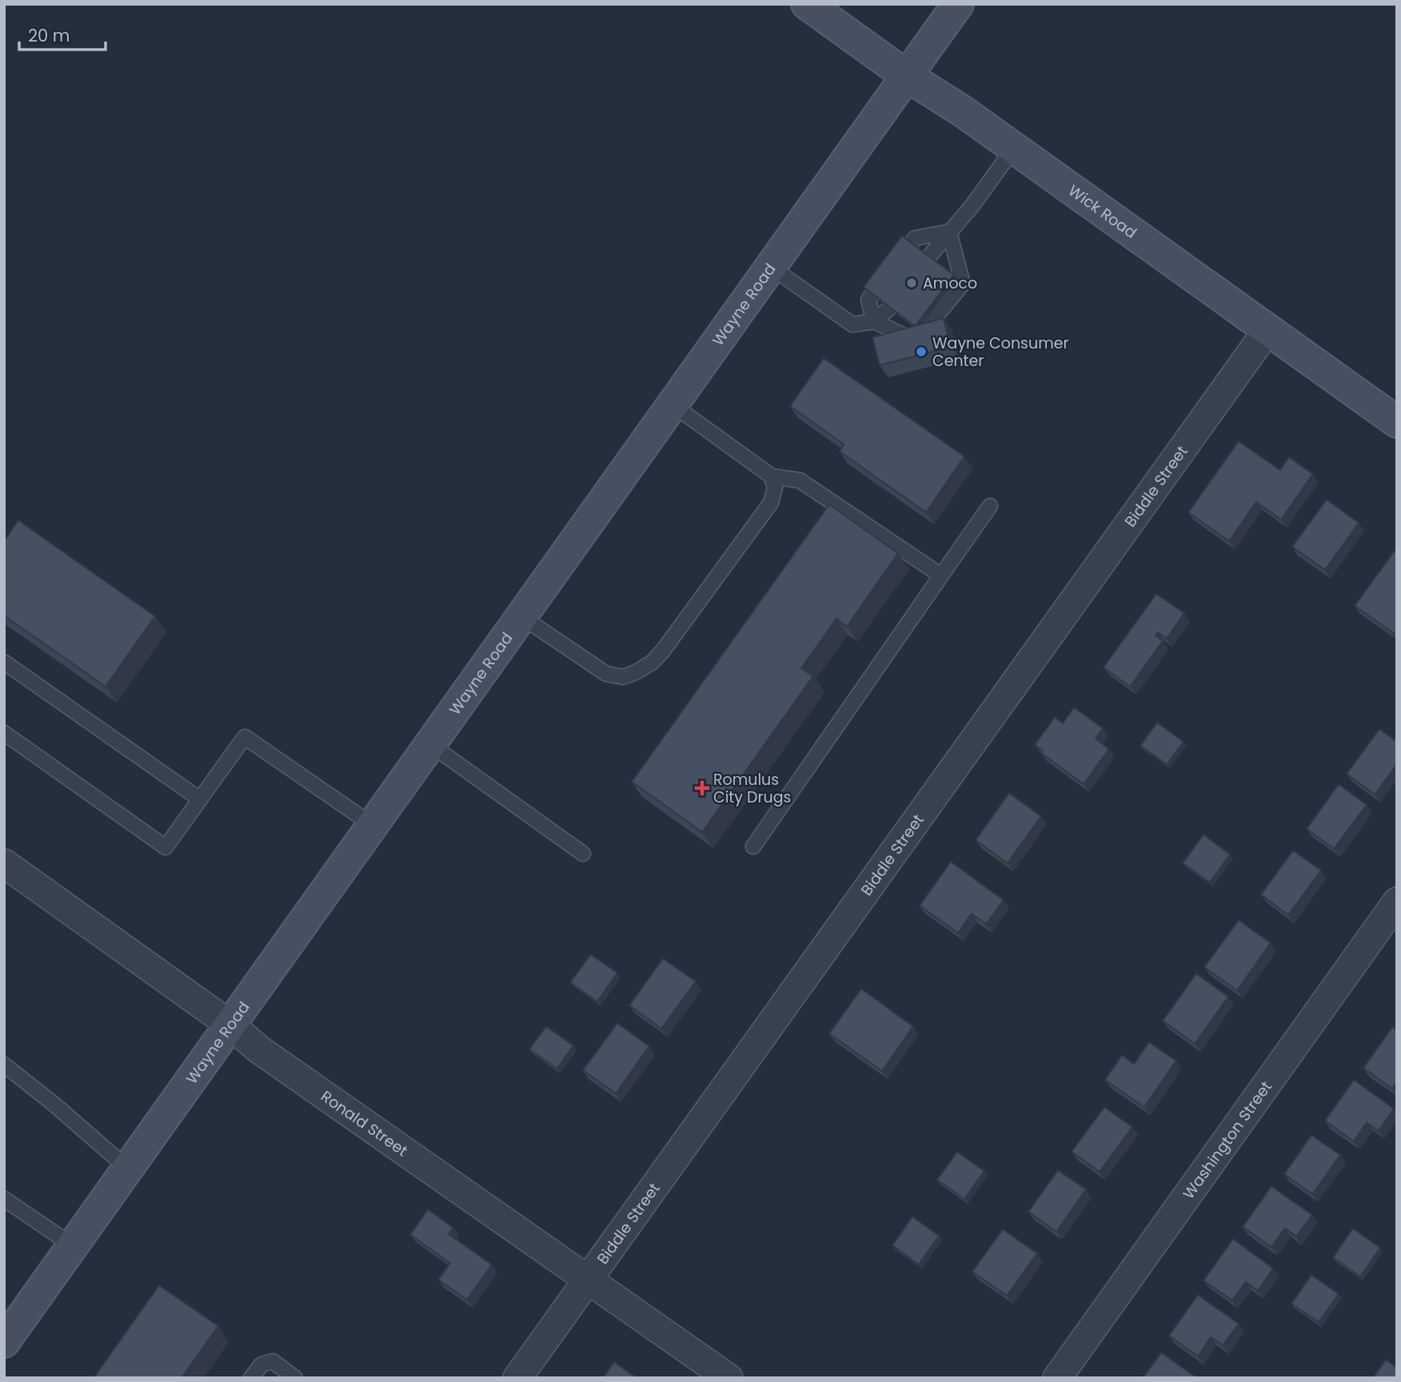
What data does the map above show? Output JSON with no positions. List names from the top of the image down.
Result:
{
  "streets": {
    "main road": ["Wick Road", "Wayne Road"],
    "street": ["Biddle Street", "Ronald Street", "Washington Street"]
  },
  "crossings": [
    ["Wick Road", "Wayne Road"],
    ["Wick Road", "Biddle Street"],
    ["Wayne Road", "Ronald Street"],
    ["Biddle Street", "Ronald Street"]
  ],
  "places": {
    "other": ["Amoco", "Wayne Consumer Center"],
    "health": ["Romulus City Drugs"]
  },
  "scale_bar": "20 m"
}
